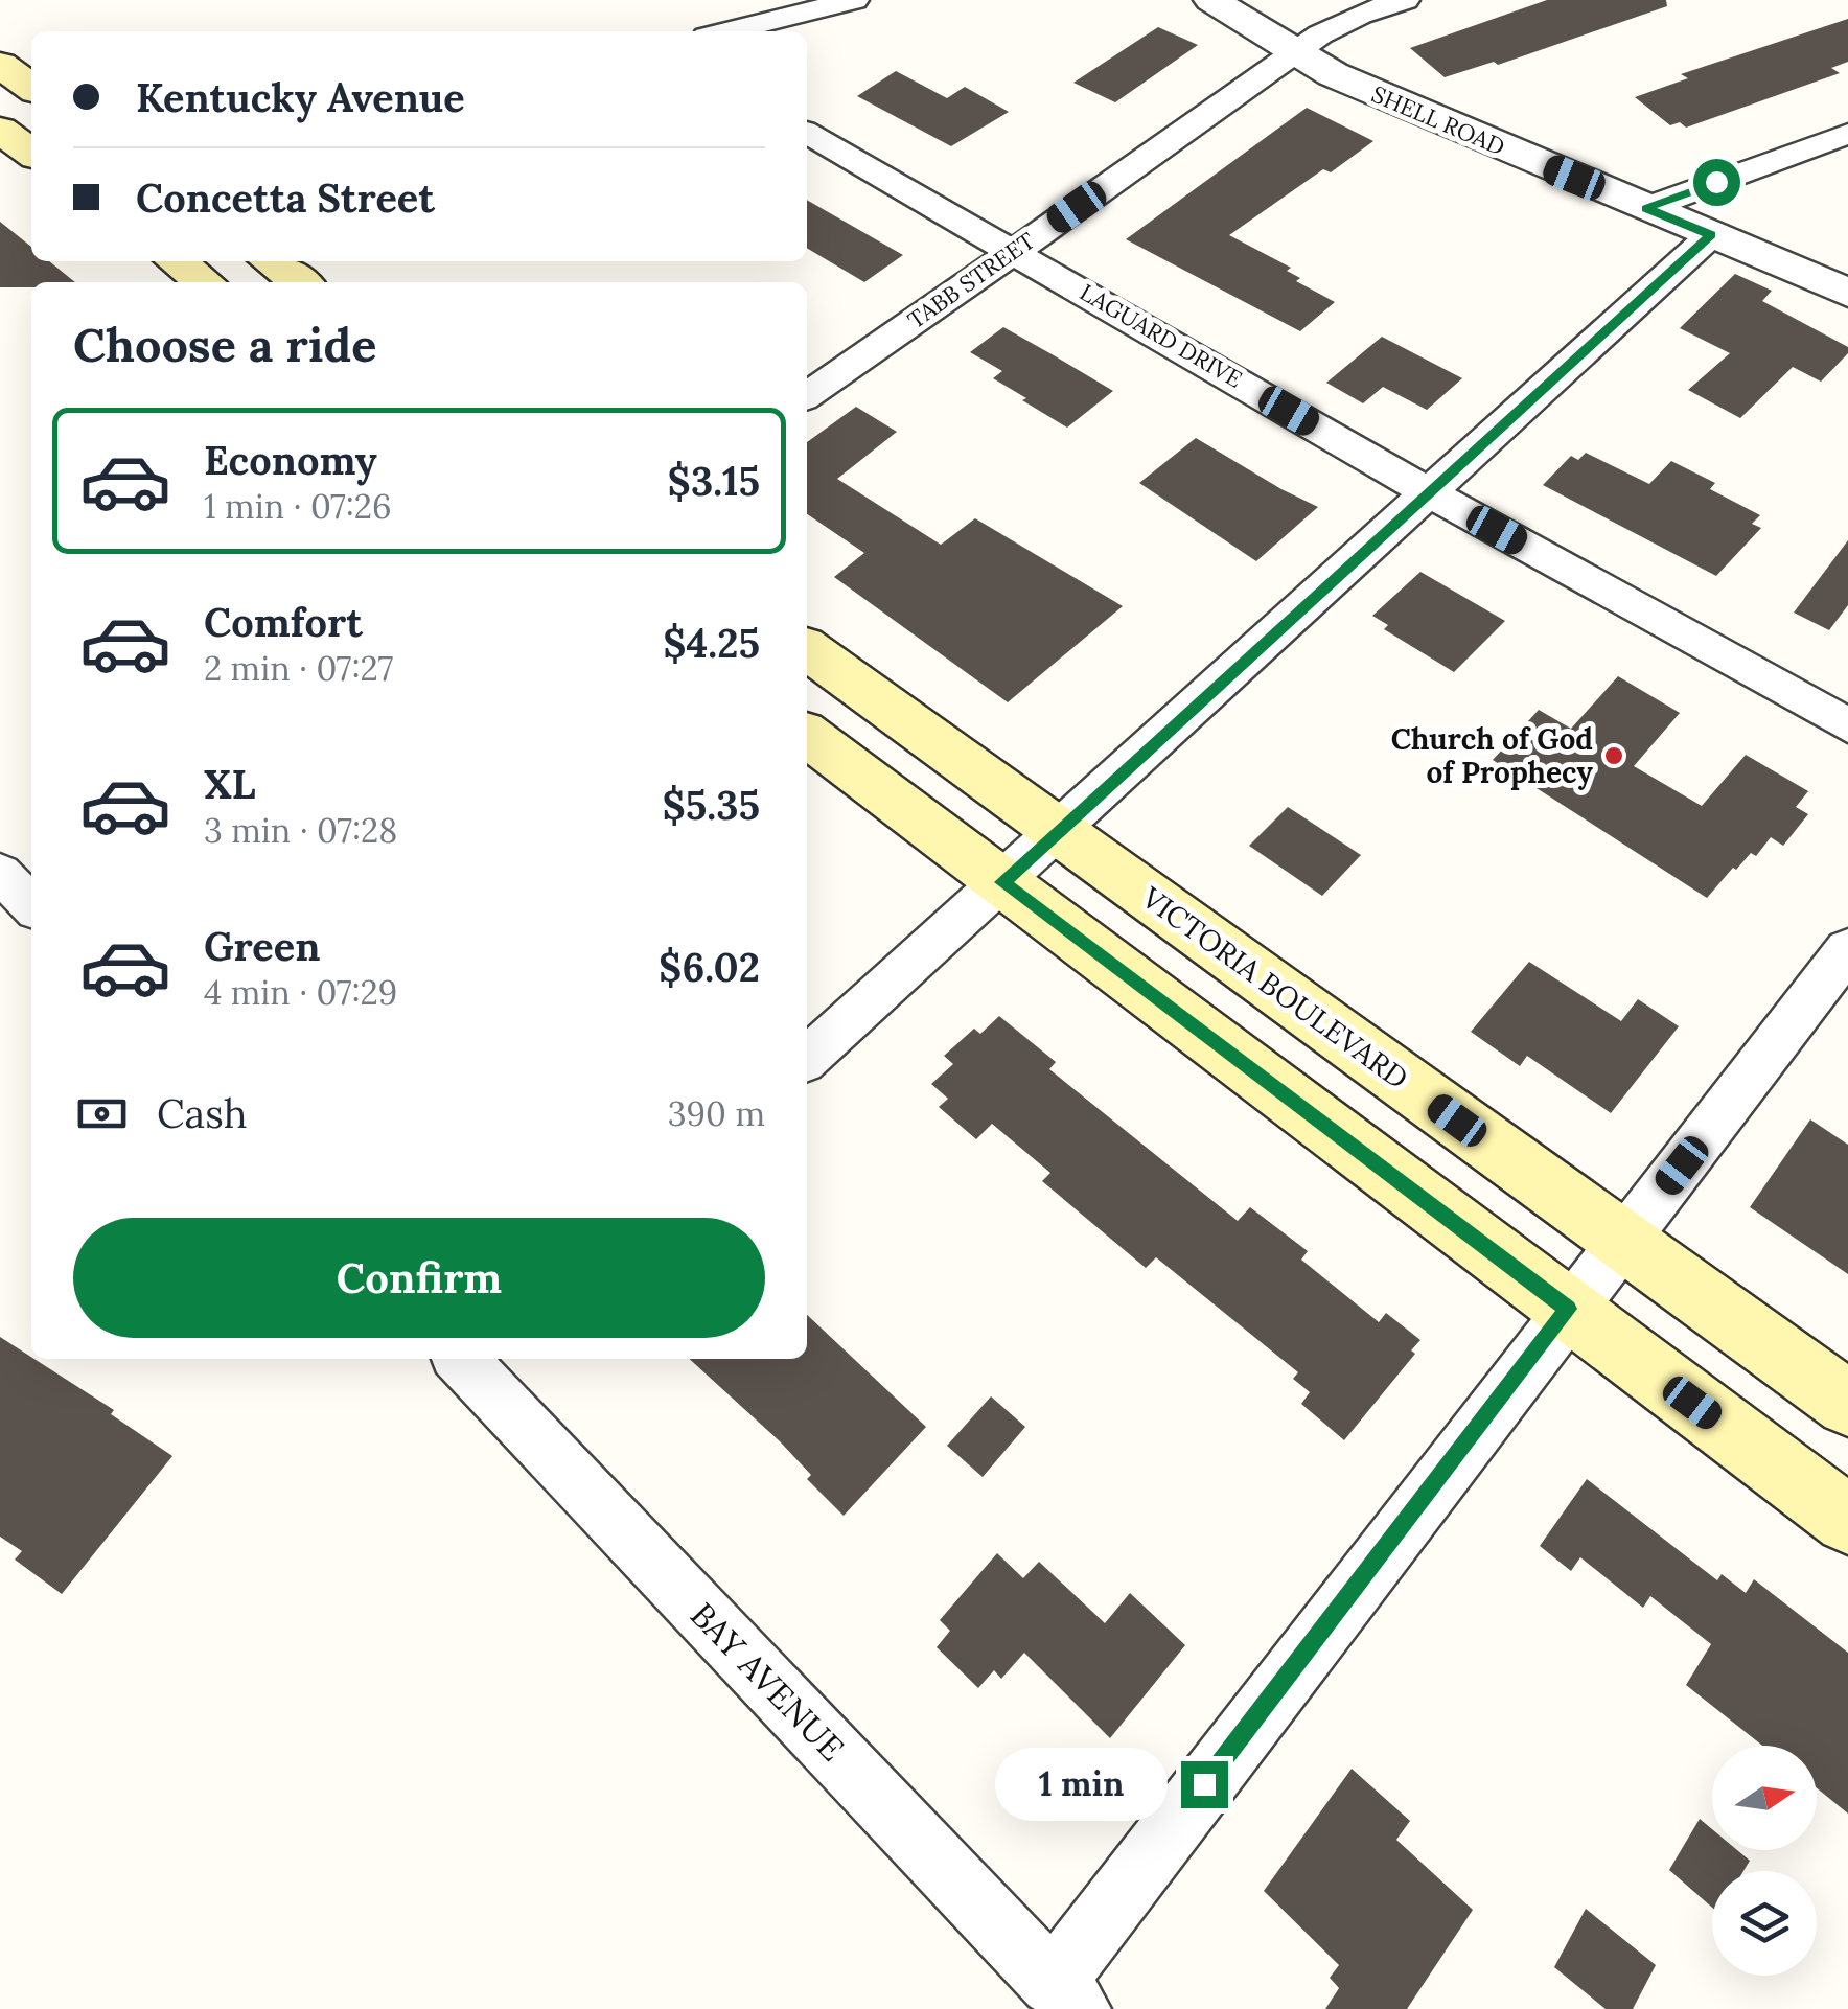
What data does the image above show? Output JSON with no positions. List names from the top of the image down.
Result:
{
  "streets": {
    "main road": ["VICTORIA BOULEVARD"],
    "street": [
      "SHELL ROAD",
      "TABB STREET",
      "LAGUARD DRIVE",
      "BAY AVENUE"
    ]
  },
  "crossings": [
    ["SHELL ROAD", "TABB STREET"],
    ["TABB STREET", "LAGUARD DRIVE"]
  ],
  "places": ["Church of God of Prophecy"],
  "north": "right",
  "page": {
    "banner": ["Kentucky Avenue", "Concetta Street"],
    "heading": "Choose a ride",
    "list": [
      {
        "name": "Economy",
        "note": "1 min · 07:26",
        "value": "$3.15"
      },
      {
        "name": "Comfort",
        "note": "2 min · 07:27",
        "value": "$4.25"
      },
      {
        "name": "XL",
        "note": "3 min · 07:28",
        "value": "$5.35"
      },
      {
        "name": "Green",
        "note": "4 min · 07:29",
        "value": "$6.02"
      }
    ],
    "pay": ["Cash", "390 m"],
    "buttons": "Confirm",
    "bubble": "1 min"
  }
}
